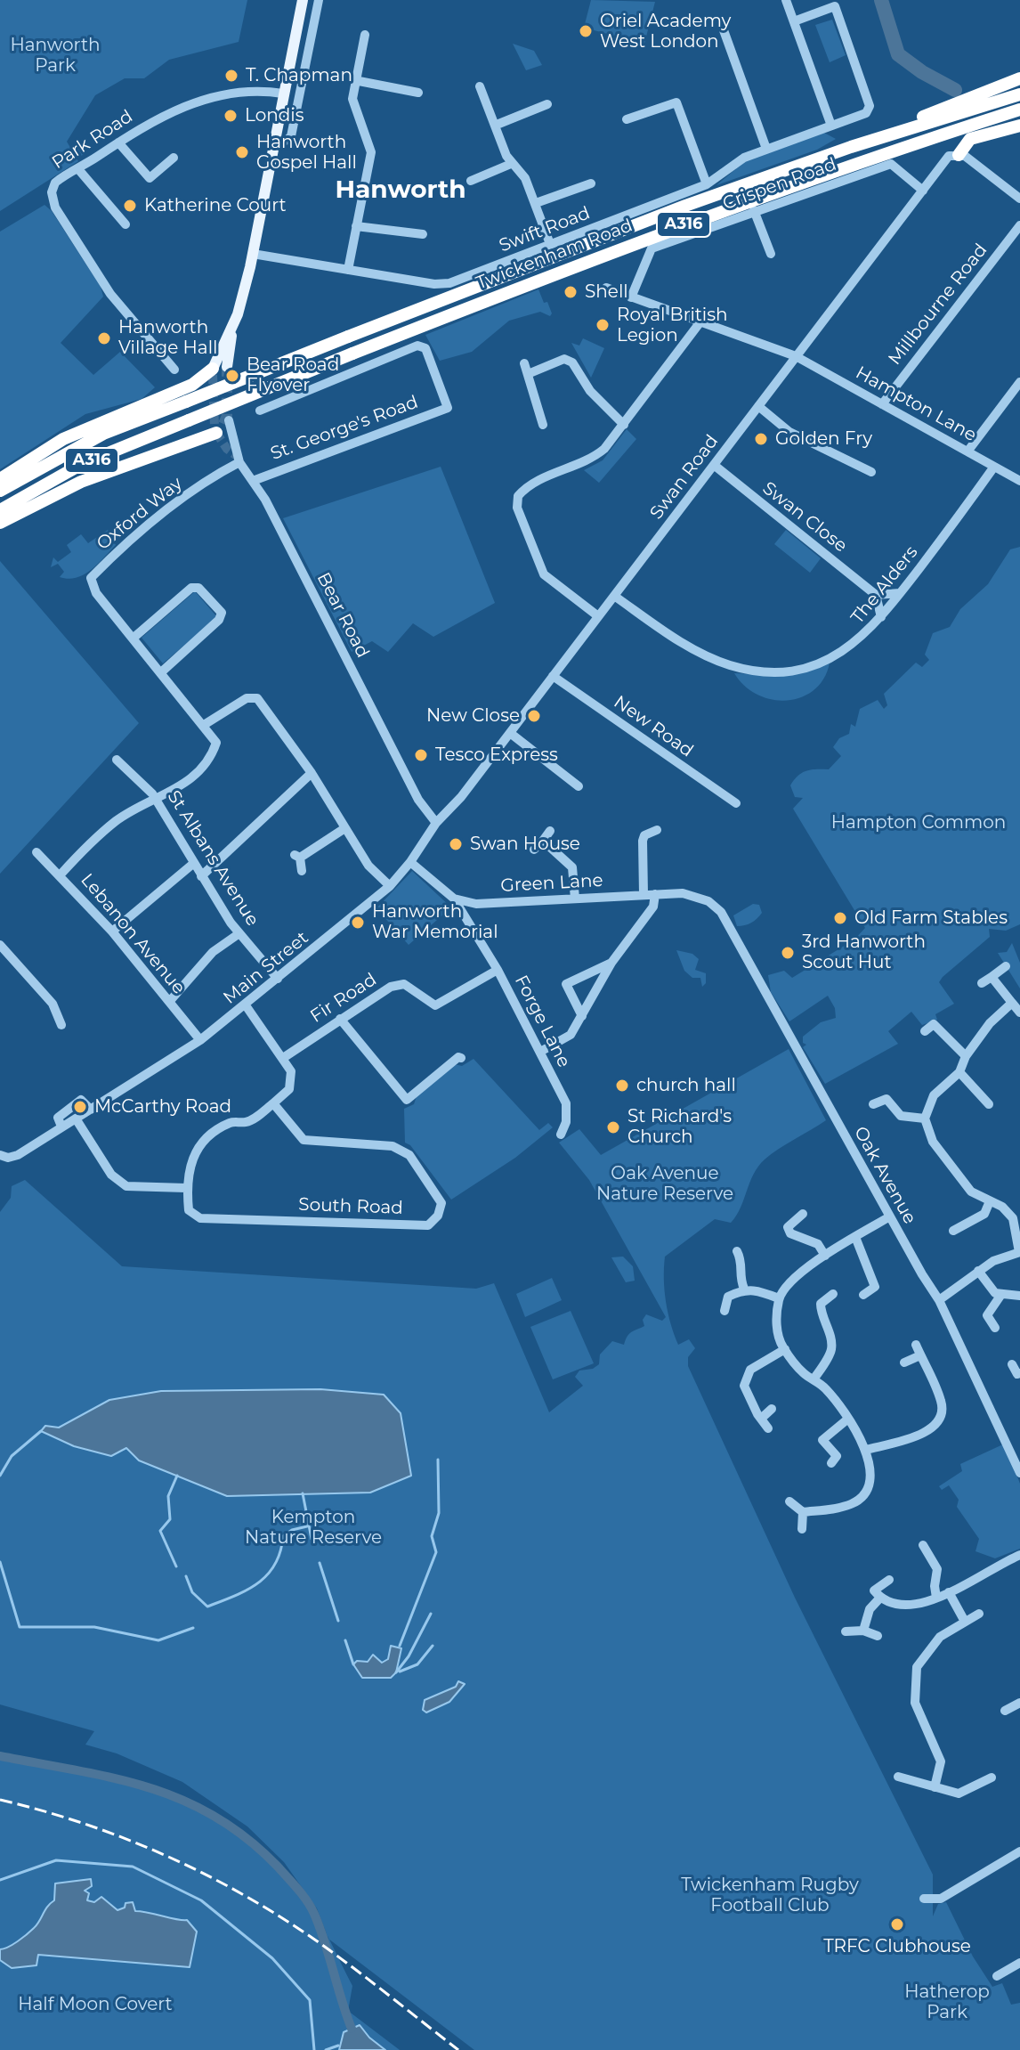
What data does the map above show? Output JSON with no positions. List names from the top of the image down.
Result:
{
  "streets": {
    "highway": ["A316", "Twickenham Road"],
    "street": [
      "Park Road",
      "Crispen Road",
      "Swift Road",
      "Millbourne Road",
      "Hampton Lane",
      "St. George's Road",
      "Swan Road",
      "Oxford Way",
      "Swan Close",
      "The Alders",
      "Bear Road",
      "New Road",
      "St Albans Avenue",
      "Green Lane",
      "Lebanon Avenue",
      "Main Street",
      "Fir Road",
      "Forge Lane",
      "Oak Avenue",
      "South Road"
    ]
  },
  "crossings": [
    ["Crispen Road", "Hampton Lane"],
    ["Crispen Road", "Swan Road"],
    ["Millbourne Road", "Hampton Lane"],
    ["Hampton Lane", "Swan Road"],
    ["Hampton Lane", "The Alders"],
    ["St. George's Road", "Bear Road"],
    ["Swan Road", "Swan Close"],
    ["Swan Road", "The Alders"],
    ["Swan Road", "Bear Road"],
    ["Swan Road", "New Road"],
    ["Swan Road", "Main Street"],
    ["Oxford Way", "Bear Road"],
    ["Oxford Way", "St Albans Avenue"],
    ["Bear Road", "Main Street"],
    ["St Albans Avenue", "Main Street"],
    ["Green Lane", "Main Street"],
    ["Green Lane", "Forge Lane"],
    ["Green Lane", "Oak Avenue"],
    ["Lebanon Avenue", "Main Street"],
    ["Fir Road", "Forge Lane"]
  ],
  "districts": ["Hanworth"],
  "parks": [
    "Hanworth Park",
    "Hampton Common",
    "Oak Avenue Nature Reserve",
    "Kempton Nature Reserve",
    "Twickenham Rugby Football Club",
    "Hatherop Park",
    "Half Moon Covert"
  ],
  "places": [
    "Oriel Academy West London",
    "T. Chapman",
    "Londis",
    "Hanworth Gospel Hall",
    "Katherine Court",
    "Shell",
    "Royal British Legion",
    "Hanworth Village Hall",
    "Bear Road Flyover",
    "Golden Fry",
    "New Close",
    "Tesco Express",
    "Swan House",
    "Old Farm Stables",
    "Hanworth War Memorial",
    "3rd Hanworth Scout Hut",
    "church hall",
    "McCarthy Road",
    "St Richard's Church",
    "TRFC Clubhouse"
  ]
}
